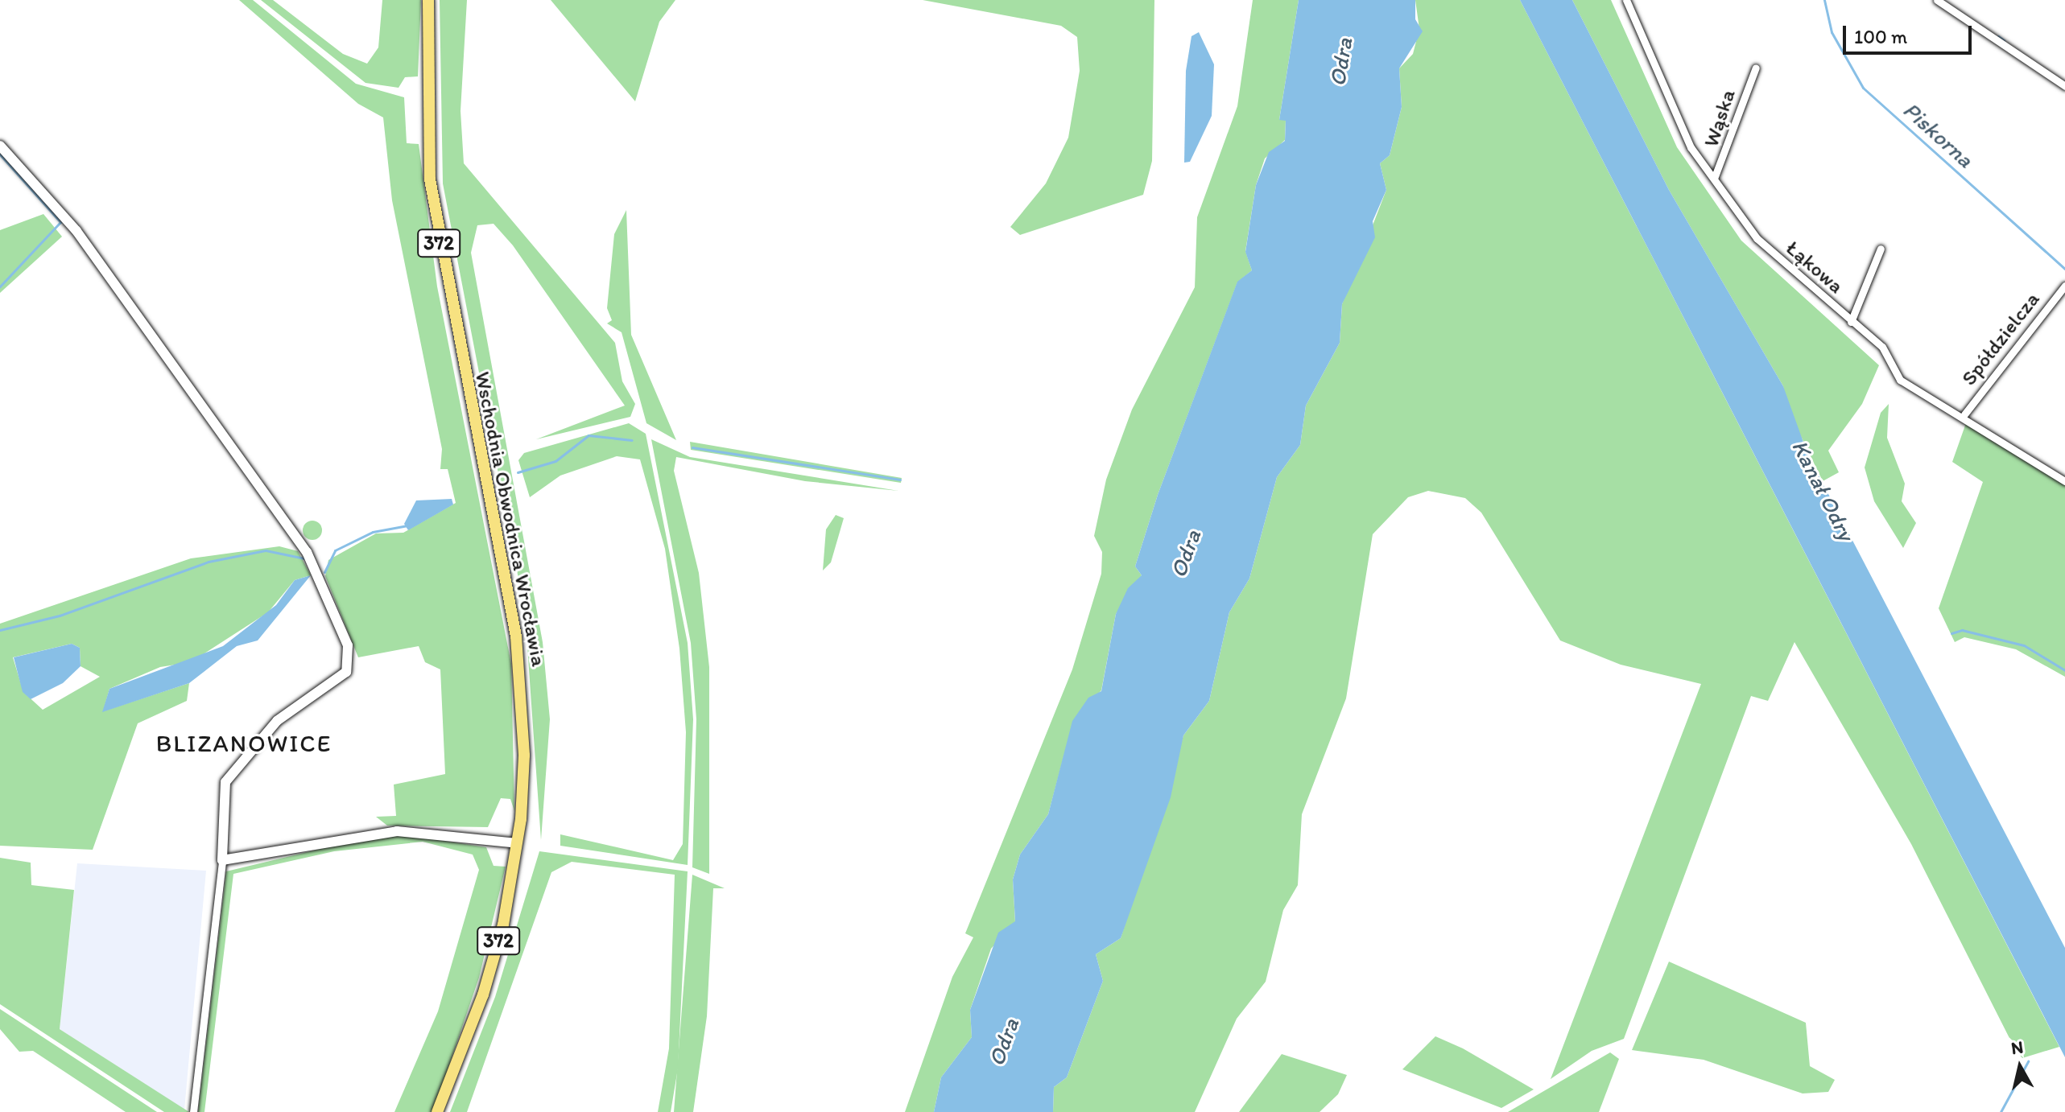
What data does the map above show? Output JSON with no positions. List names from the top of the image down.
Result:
{
  "streets": {
    "main road": ["372", "Wschodnia Obwodnica Wrocławia"],
    "street": ["Wąska", "Łąkowa", "Spółdzielcza"]
  },
  "crossings": [
    ["Wąska", "Łąkowa"],
    ["Łąkowa", "Spółdzielcza"]
  ],
  "districts": ["BLIZANOWICE"],
  "water": ["Odra", "Piskorna", "Kanał Odry"],
  "scale_bar": "100 m",
  "north": "top"
}
